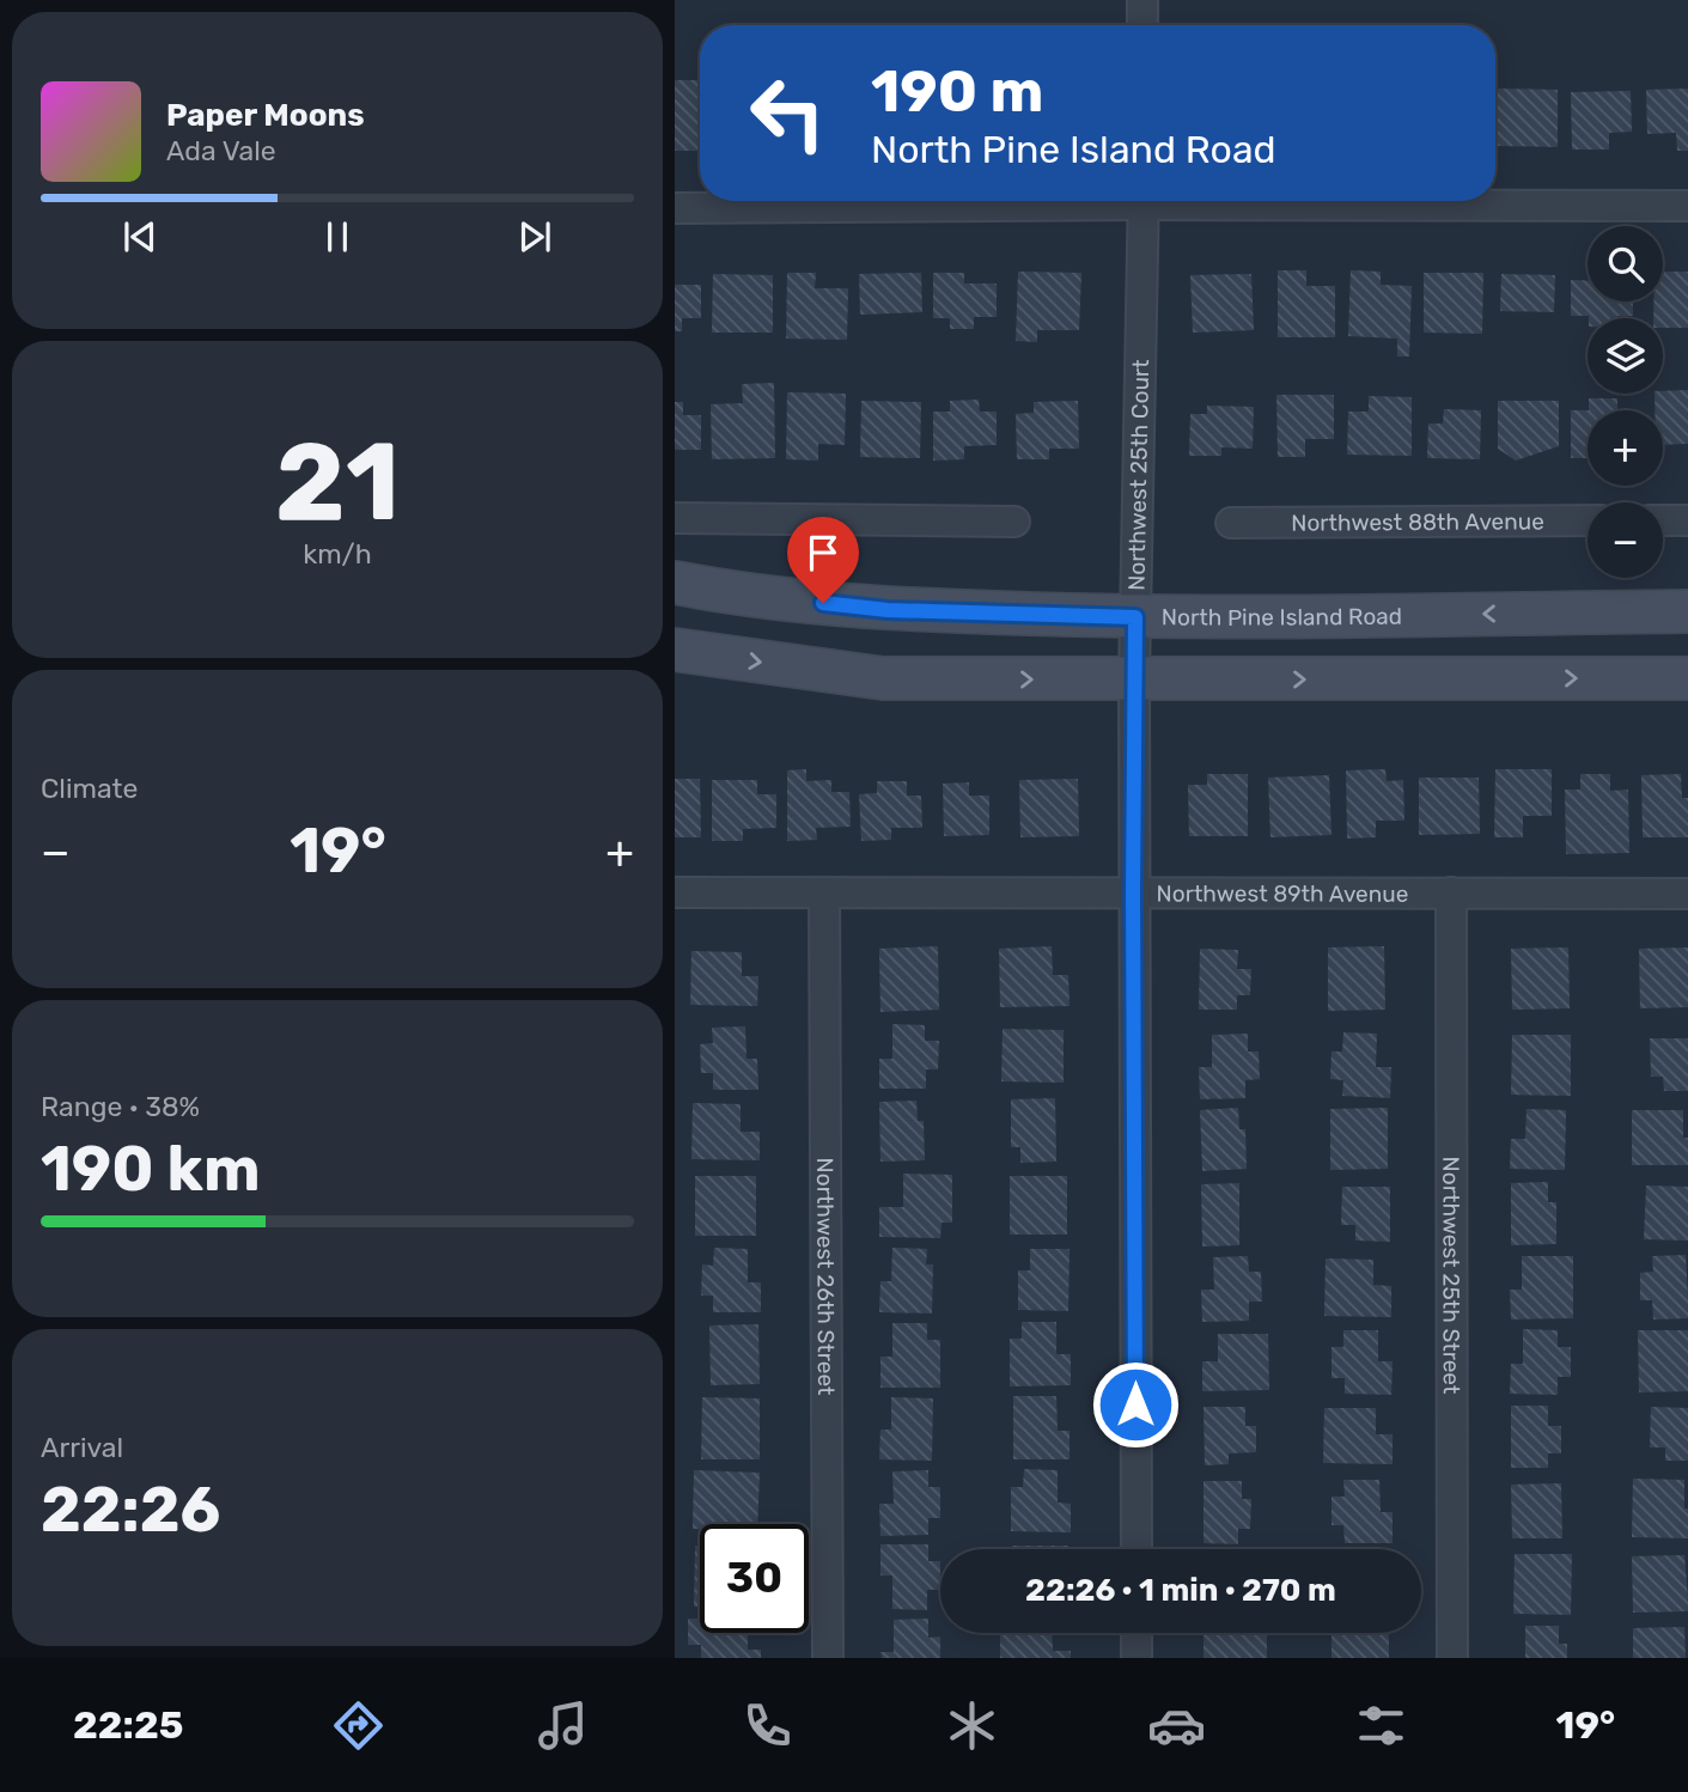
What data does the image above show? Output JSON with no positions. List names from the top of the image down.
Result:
{
  "streets": {
    "main road": ["North Pine Island Road"],
    "street": [
      "Northwest 25th Court",
      "Northwest 88th Avenue",
      "Northwest 89th Avenue",
      "Northwest 25th Street",
      "Northwest 26th Street"
    ]
  },
  "crossings": [
    ["Northwest 25th Court", "North Pine Island Road"],
    ["Northwest 25th Court", "Northwest 89th Avenue"],
    ["Northwest 89th Avenue", "Northwest 25th Street"],
    ["Northwest 89th Avenue", "Northwest 26th Street"]
  ],
  "page": {
    "turn": ["190 m", "North Pine Island Road"],
    "song": ["Paper Moons", "Ada Vale"],
    "map_buttons": ["+", "−"],
    "tile": [
      ["21", "km/h"],
      "Climate",
      ["Range · 38%", "190 km"],
      ["Arrival", "22:26"]
    ],
    "heat": ["−", "19°", "+"],
    "limit": "30",
    "trip": "22:26 · 1 min · 270 m",
    "tabs": ["22:25", "19°"]
  }
}
